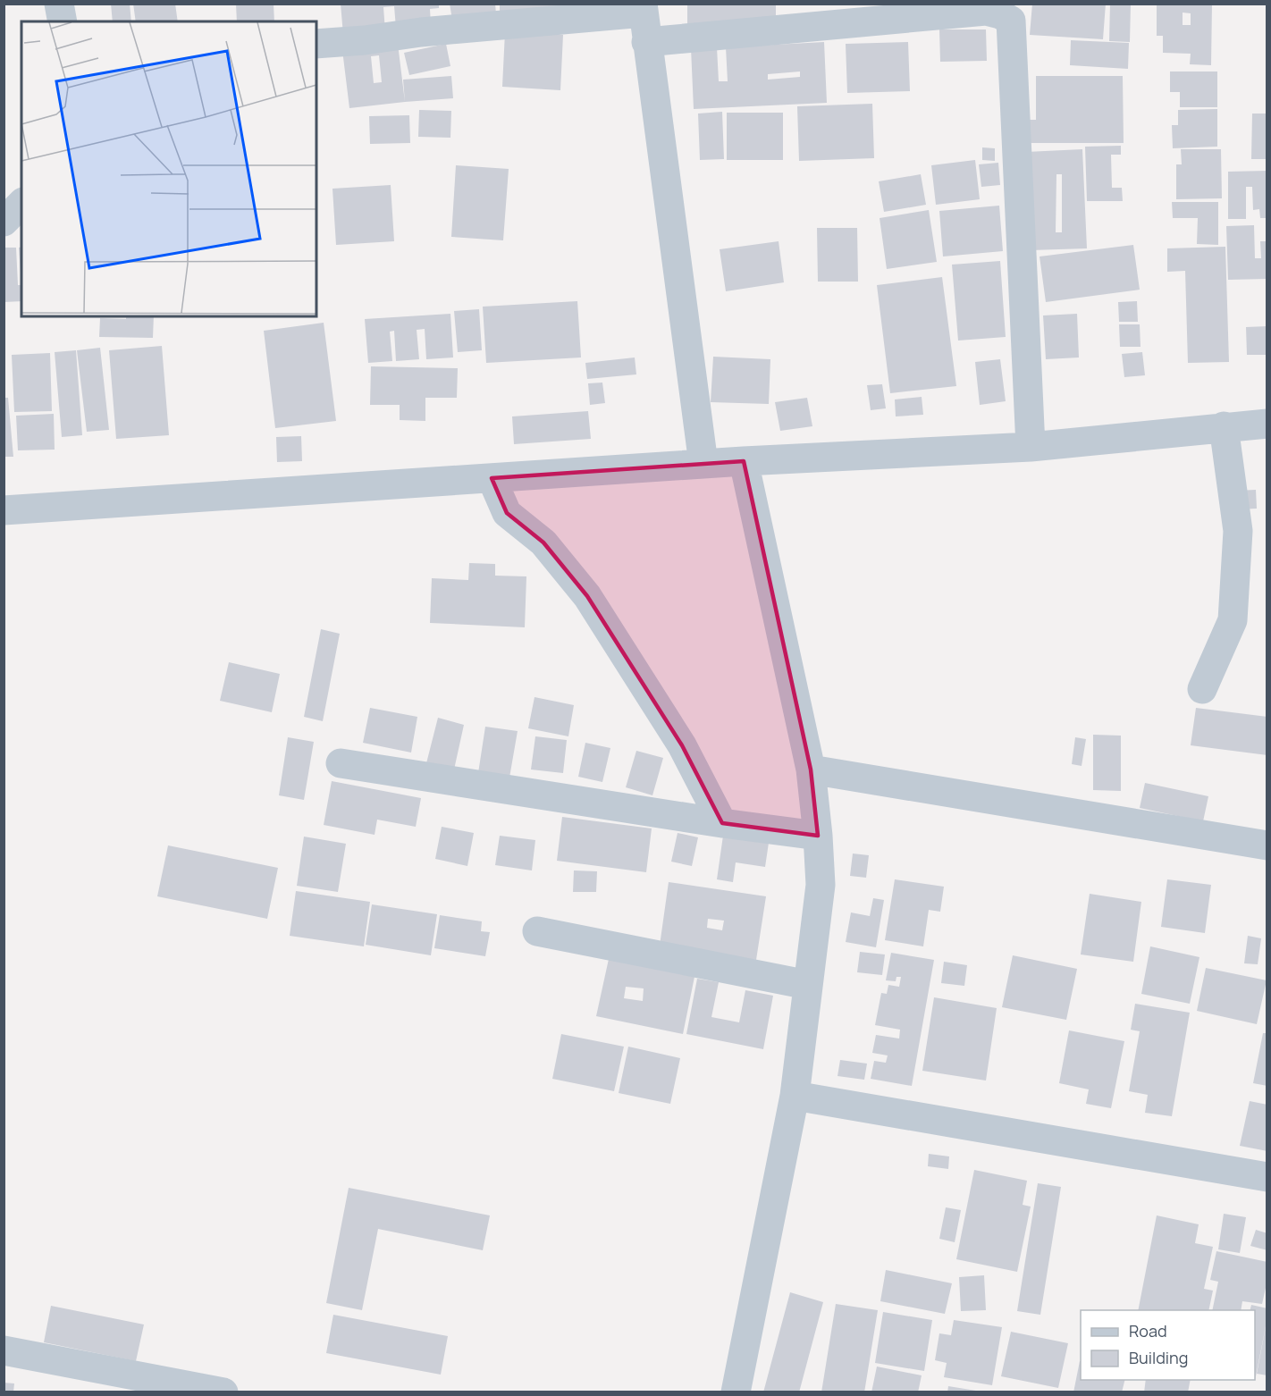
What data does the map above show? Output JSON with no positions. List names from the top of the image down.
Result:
{
  "legend": ["Road", "Building"]
}
